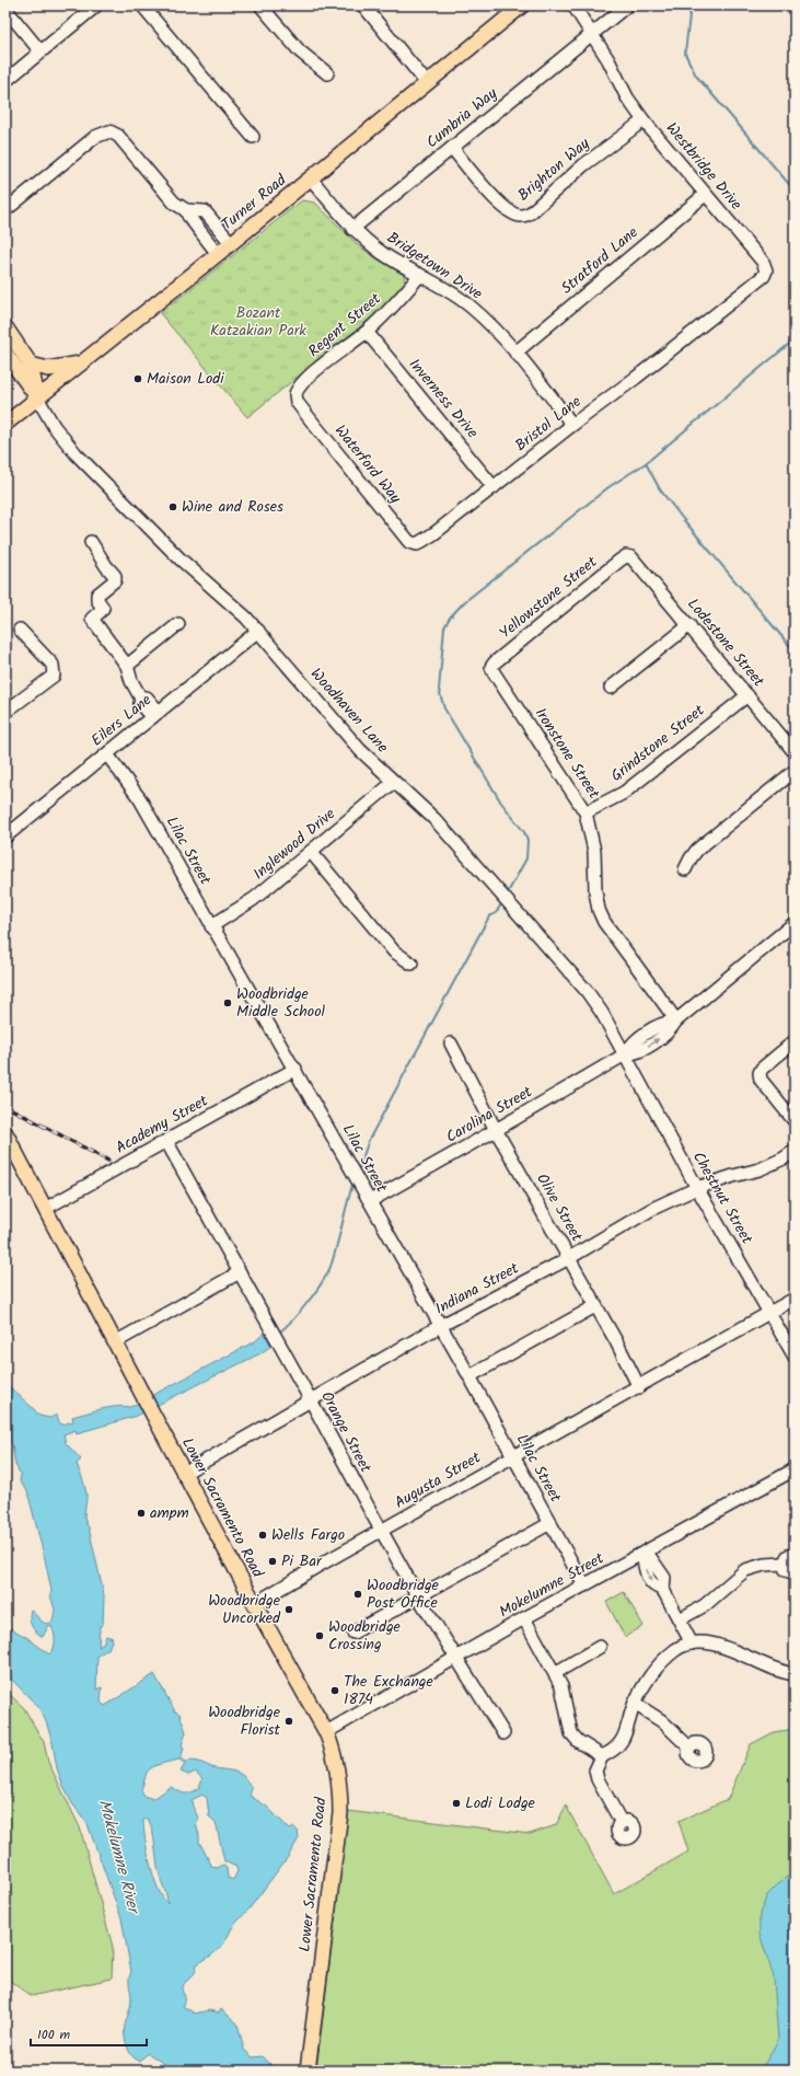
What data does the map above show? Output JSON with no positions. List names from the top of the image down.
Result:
{
  "streets": {
    "main road": ["Turner Road", "Lower Sacramento Road"],
    "street": [
      "Cumbria Way",
      "Westbridge Drive",
      "Brighton Way",
      "Stratford Lane",
      "Bridgetown Drive",
      "Regent Street",
      "Inverness Drive",
      "Bristol Lane",
      "Waterford Way",
      "Yellowstone Street",
      "Lodestone Street",
      "Woodhaven Lane",
      "Eilers Lane",
      "Grindstone Street",
      "Ironstone Street",
      "Inglewood Drive",
      "Lilac Street",
      "Carolina Street",
      "Academy Street",
      "Chestnut Street",
      "Olive Street",
      "Indiana Street",
      "Orange Street",
      "Augusta Street",
      "Mokelumne Street"
    ]
  },
  "crossings": [
    ["Cumbria Way", "Westbridge Drive"],
    ["Cumbria Way", "Brighton Way"],
    ["Cumbria Way", "Bridgetown Drive"],
    ["Westbridge Drive", "Brighton Way"],
    ["Westbridge Drive", "Stratford Lane"],
    ["Westbridge Drive", "Bristol Lane"],
    ["Turner Road", "Bridgetown Drive"],
    ["Turner Road", "Woodhaven Lane"],
    ["Stratford Lane", "Bridgetown Drive"],
    ["Bridgetown Drive", "Regent Street"],
    ["Bridgetown Drive", "Bristol Lane"],
    ["Regent Street", "Inverness Drive"],
    ["Regent Street", "Waterford Way"],
    ["Inverness Drive", "Bristol Lane"],
    ["Bristol Lane", "Waterford Way"],
    ["Yellowstone Street", "Lodestone Street"],
    ["Yellowstone Street", "Ironstone Street"],
    ["Lodestone Street", "Grindstone Street"],
    ["Woodhaven Lane", "Eilers Lane"],
    ["Woodhaven Lane", "Inglewood Drive"],
    ["Woodhaven Lane", "Carolina Street"],
    ["Woodhaven Lane", "Chestnut Street"],
    ["Eilers Lane", "Lilac Street"],
    ["Grindstone Street", "Ironstone Street"],
    ["Ironstone Street", "Carolina Street"],
    ["Inglewood Drive", "Lilac Street"],
    ["Lilac Street", "Carolina Street"],
    ["Lilac Street", "Academy Street"],
    ["Lilac Street", "Indiana Street"],
    ["Lilac Street", "Augusta Street"],
    ["Lilac Street", "Mokelumne Street"],
    ["Carolina Street", "Chestnut Street"],
    ["Carolina Street", "Olive Street"],
    ["Academy Street", "Orange Street"],
    ["Academy Street", "Lower Sacramento Road"],
    ["Chestnut Street", "Indiana Street"],
    ["Chestnut Street", "Augusta Street"],
    ["Olive Street", "Indiana Street"],
    ["Olive Street", "Augusta Street"],
    ["Indiana Street", "Orange Street"],
    ["Indiana Street", "Lower Sacramento Road"],
    ["Orange Street", "Augusta Street"],
    ["Orange Street", "Mokelumne Street"],
    ["Augusta Street", "Lower Sacramento Road"],
    ["Lower Sacramento Road", "Mokelumne Street"]
  ],
  "water": ["Mokelumne River"],
  "parks": ["Bozant Katzakian Park"],
  "places": [
    "Maison Lodi",
    "Wine and Roses",
    "Woodbridge Middle School",
    "ampm",
    "Wells Fargo",
    "Pi Bar",
    "Woodbridge Post Office",
    "Woodbridge Uncorked",
    "Woodbridge Crossing",
    "The Exchange 1874",
    "Woodbridge Florist",
    "Lodi Lodge"
  ],
  "scale_bar": "100 m"
}
